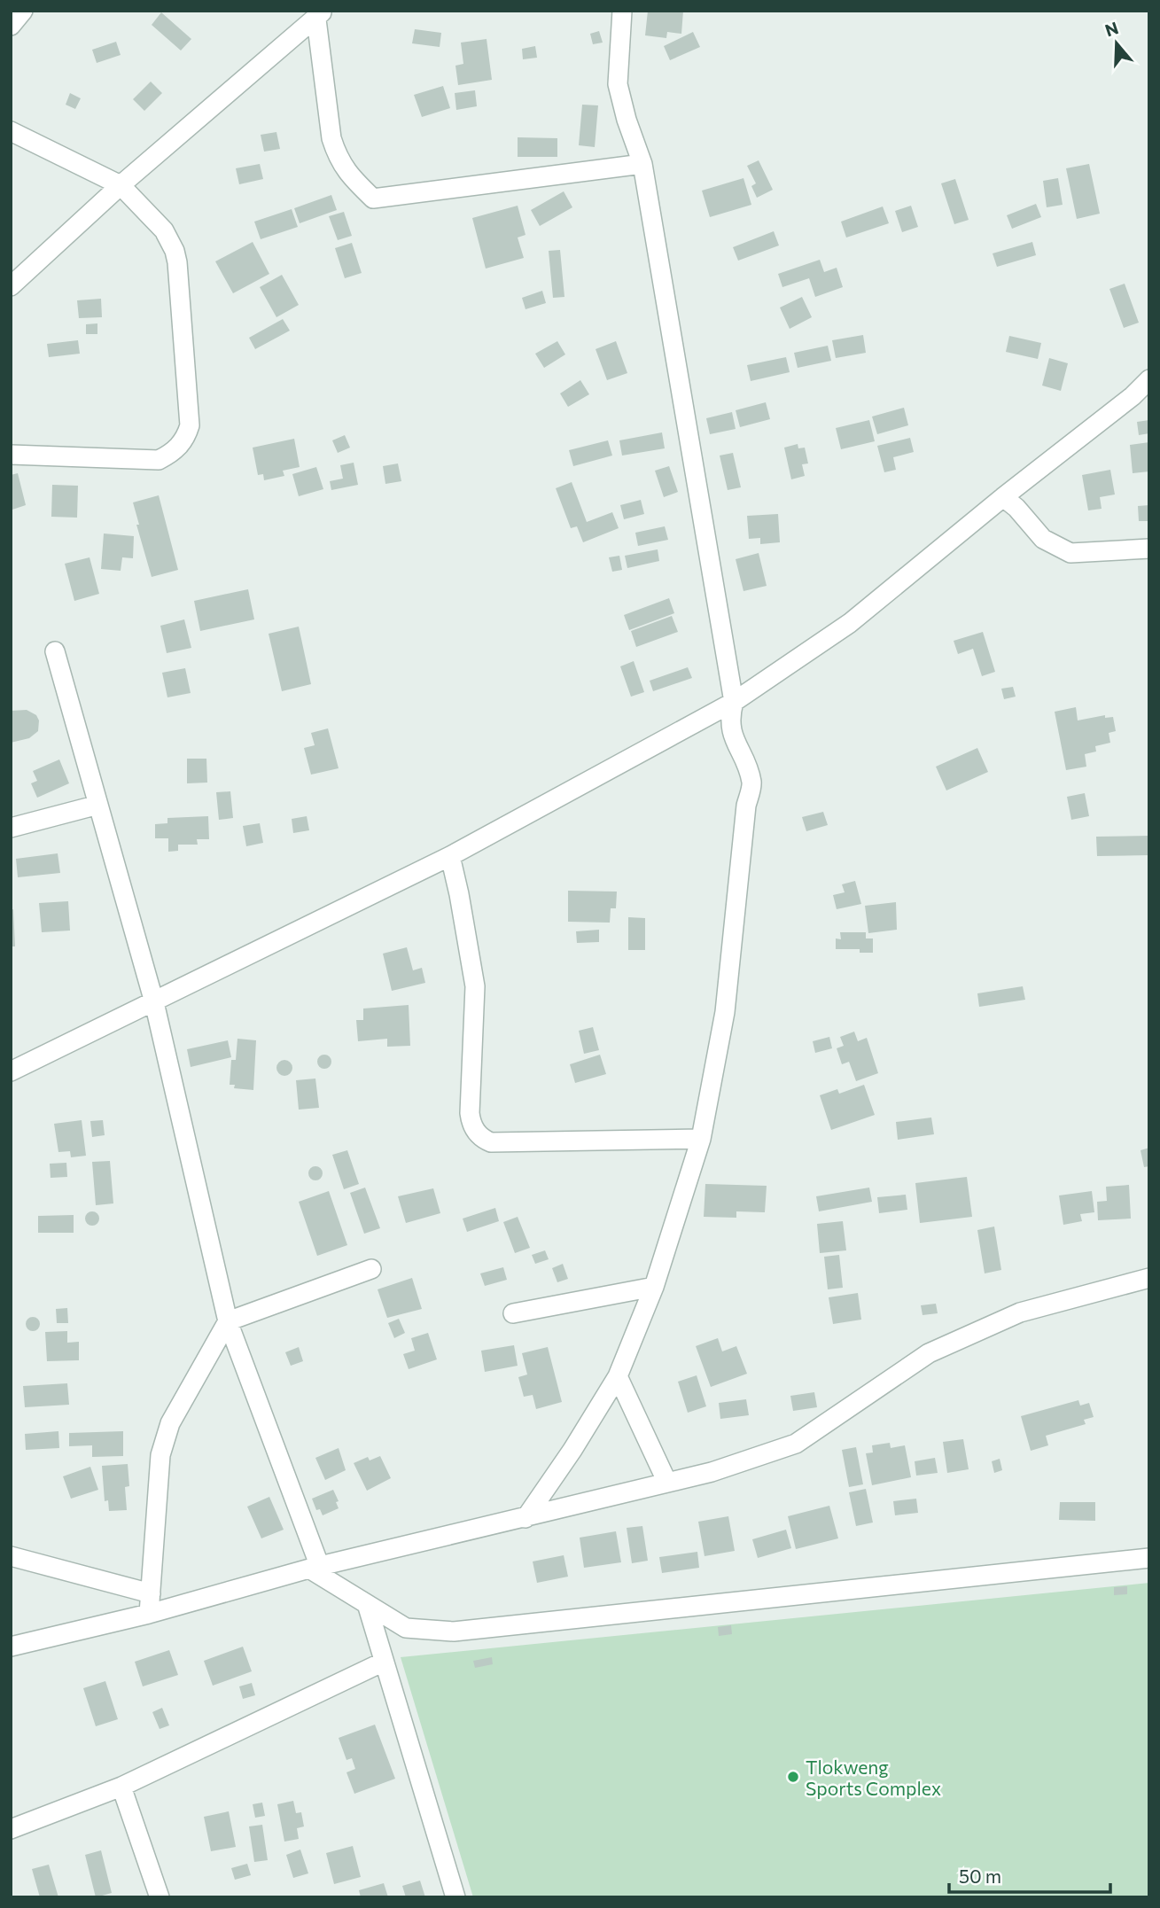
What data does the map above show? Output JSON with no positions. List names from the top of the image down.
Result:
{
  "places": ["Tlokweng Sports Complex"],
  "scale_bar": "50 m",
  "north": "top"
}
